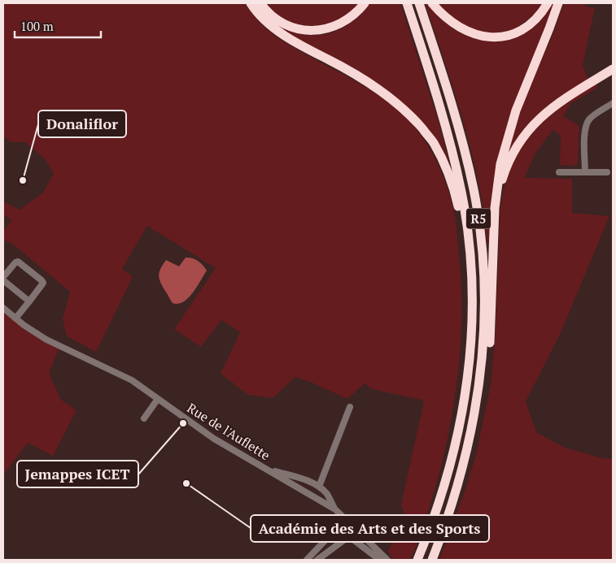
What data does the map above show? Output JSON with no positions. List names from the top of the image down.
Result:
{
  "streets": {
    "highway": ["R5"],
    "street": ["Rue de l'Auflette"]
  },
  "places": ["Donaliflor", "Jemappes ICET", "Académie des Arts et des Sports"],
  "scale_bar": "100 m"
}
